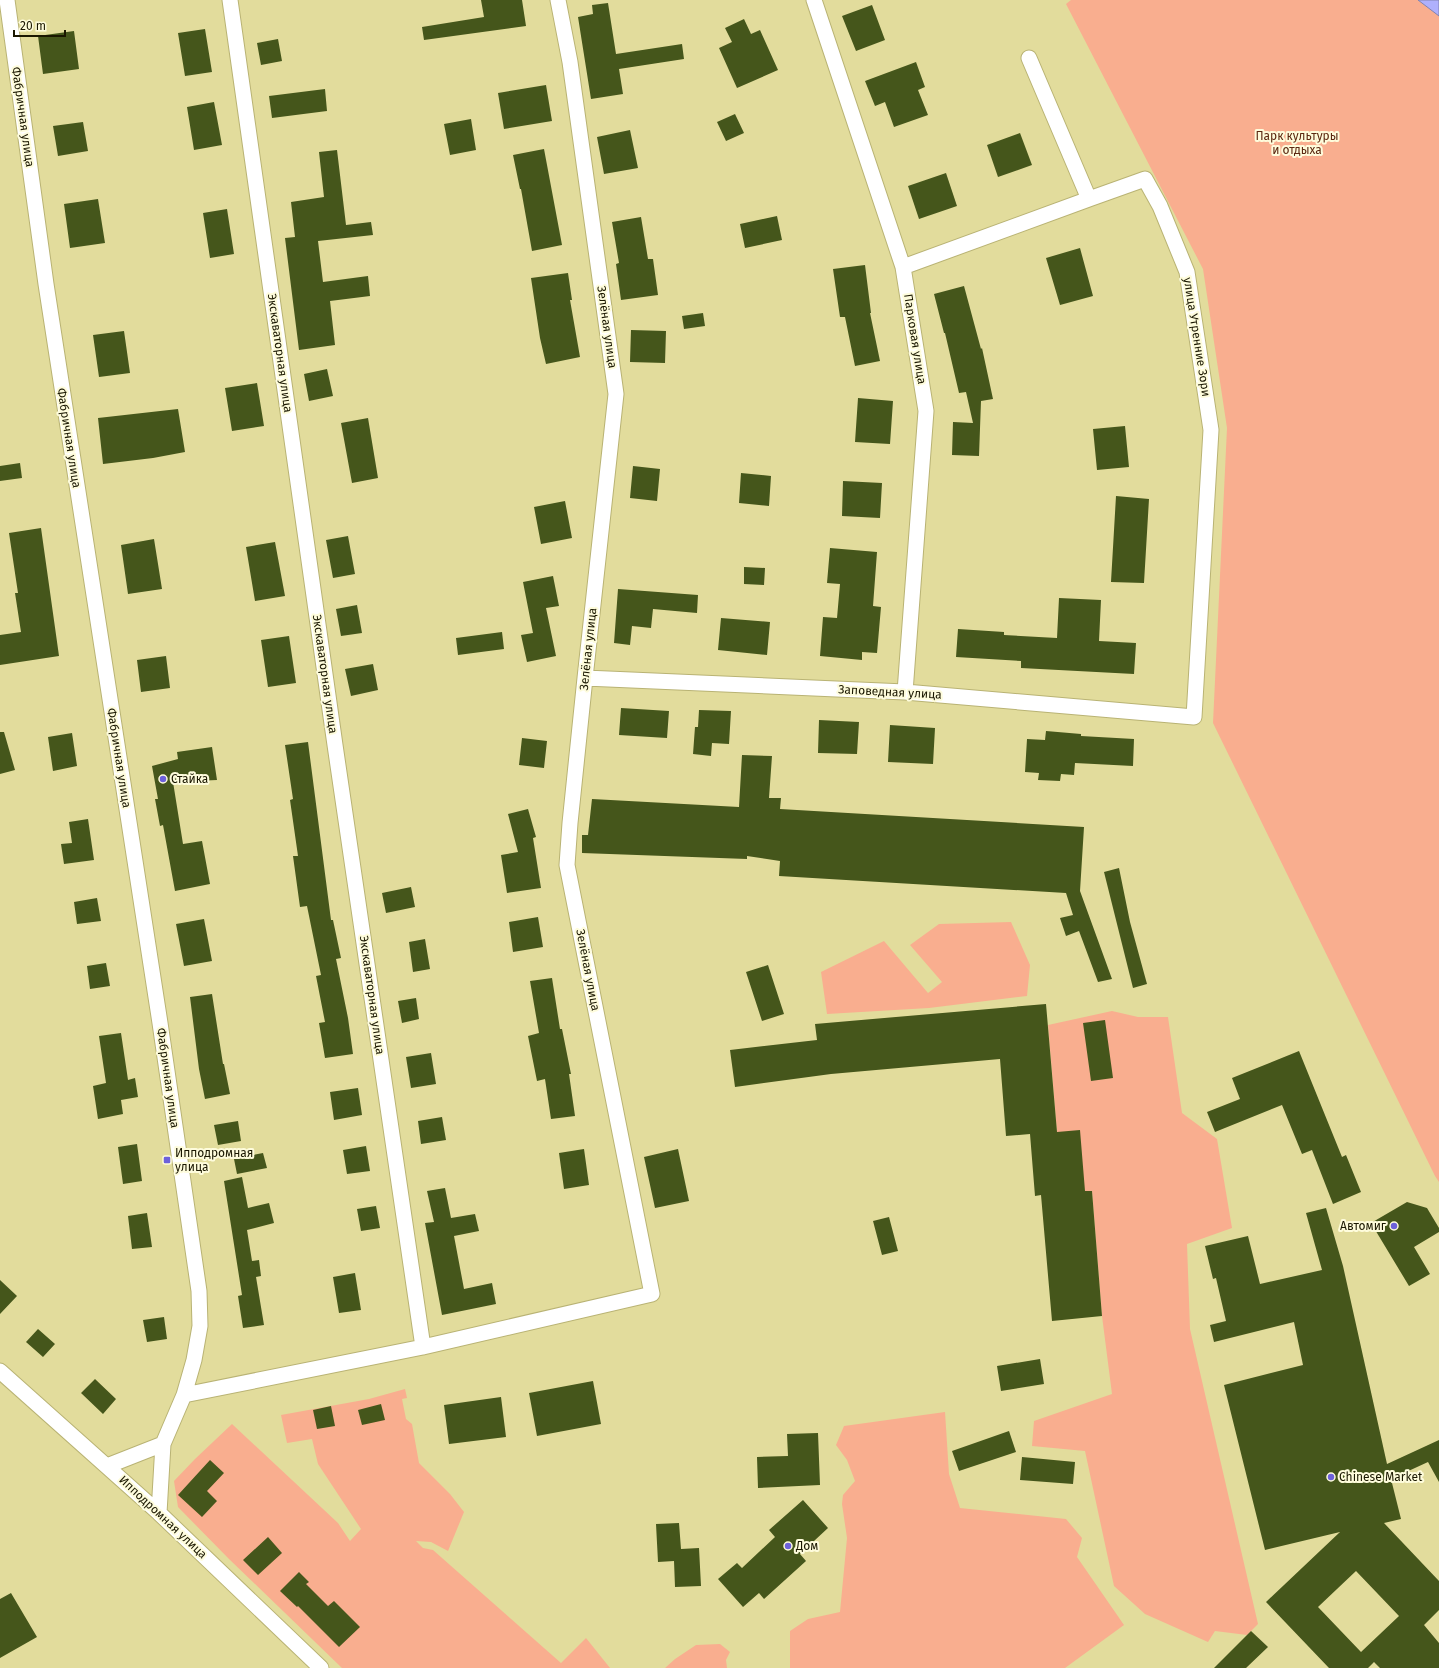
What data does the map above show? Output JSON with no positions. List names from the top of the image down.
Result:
{
  "streets": {
    "street": [
      "Фабричная улица",
      "Зелёная улица",
      "улица Утренние Зори",
      "Парковая улица",
      "Экскаваторная улица",
      "Заповедная улица",
      "Ипподромная улица"
    ]
  },
  "crossings": [
    ["Фабричная улица", "Ипподромная улица"],
    ["Зелёная улица", "Экскаваторная улица"],
    ["Зелёная улица", "Заповедная улица"],
    ["улица Утренние Зори", "Заповедная улица"],
    ["Парковая улица", "Заповедная улица"]
  ],
  "parks": ["Парк культуры и отдыха"],
  "places": {
    "other": [
      "Стайка",
      "Автомиг",
      "Chinese Market",
      "Дом"
    ],
    "transit": ["Ипподромная улица"]
  },
  "scale_bar": "20 m"
}
